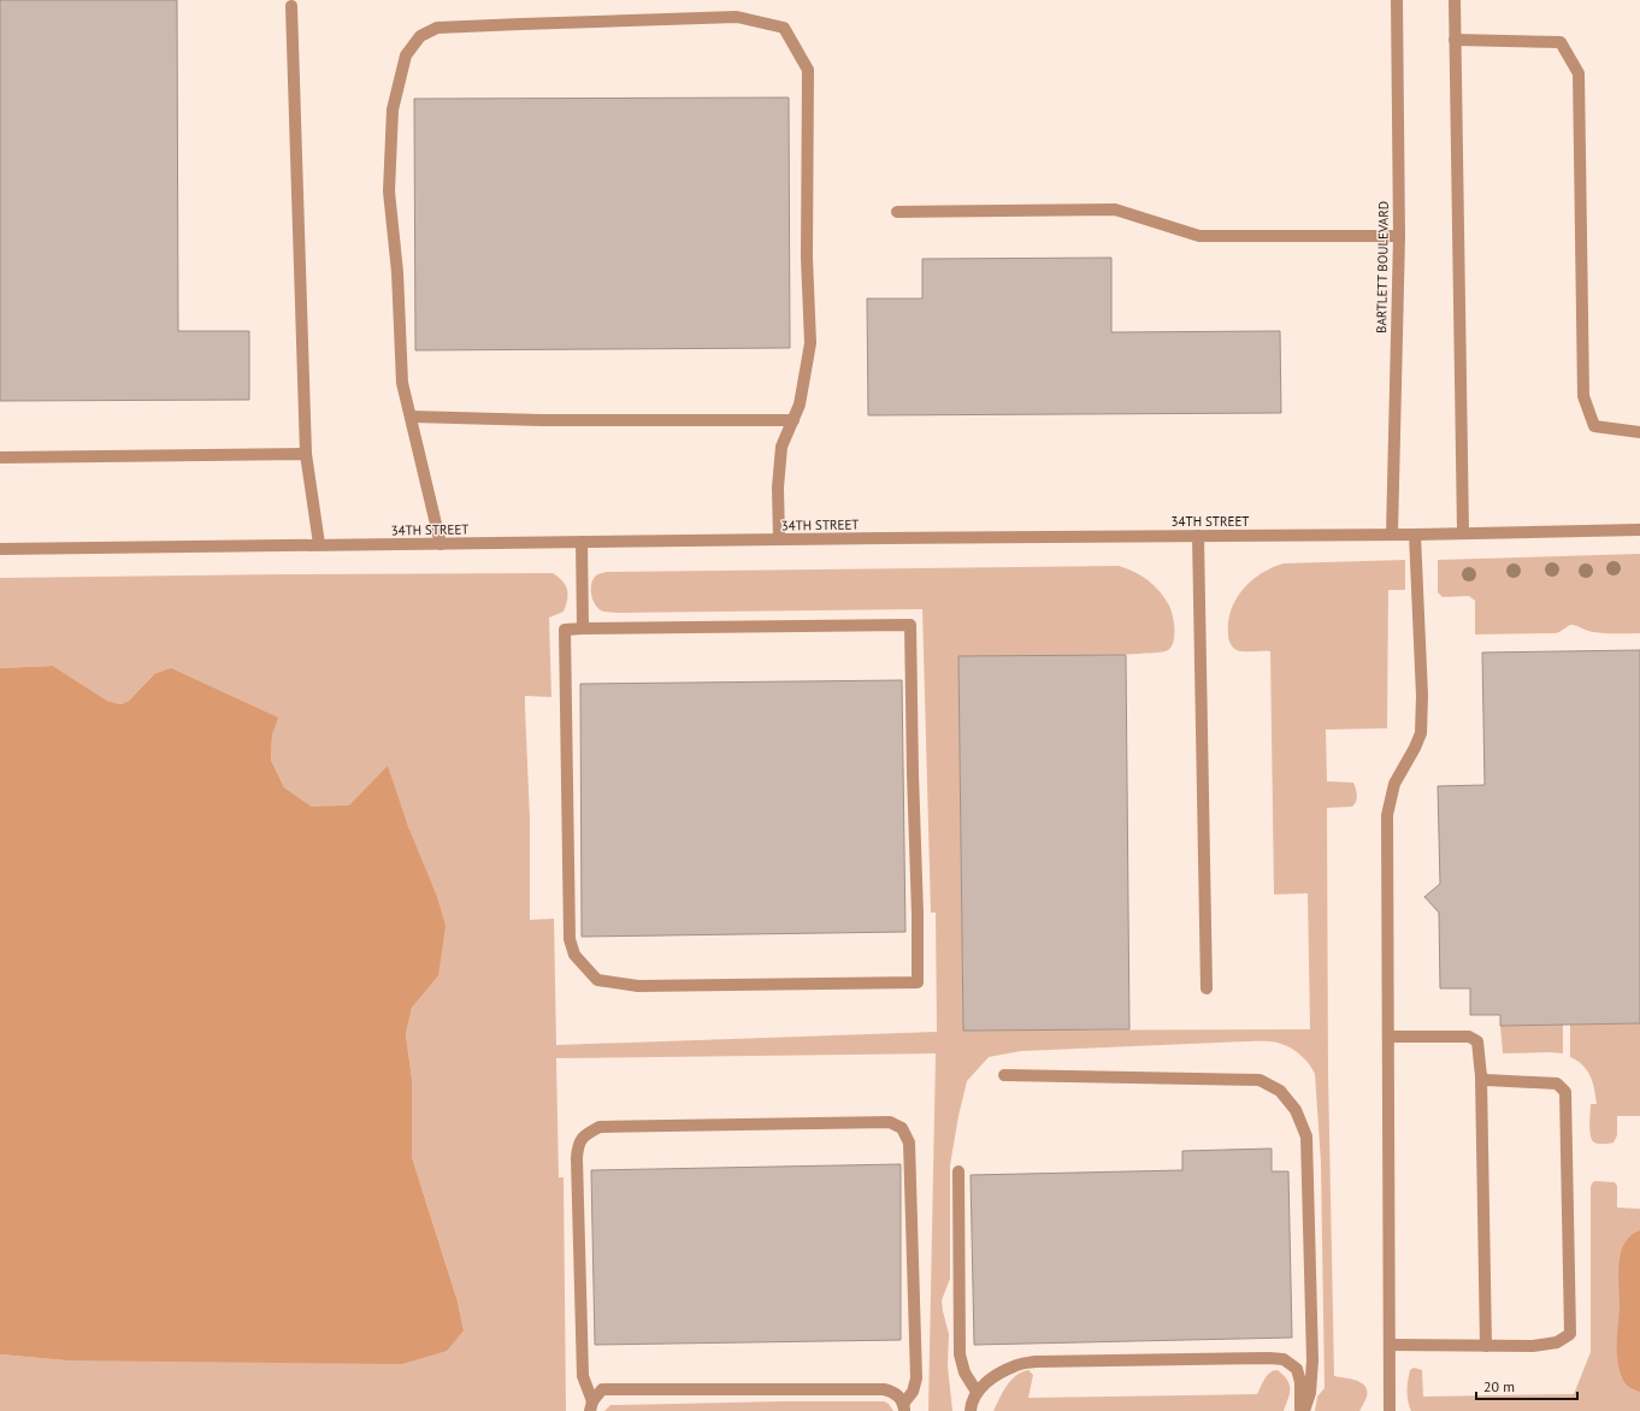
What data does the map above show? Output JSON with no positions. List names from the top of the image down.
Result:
{
  "streets": {
    "street": ["BARTLETT BOULEVARD", "34TH STREET"]
  },
  "crossings": [
    ["BARTLETT BOULEVARD", "34TH STREET"]
  ],
  "scale_bar": "20 m"
}
